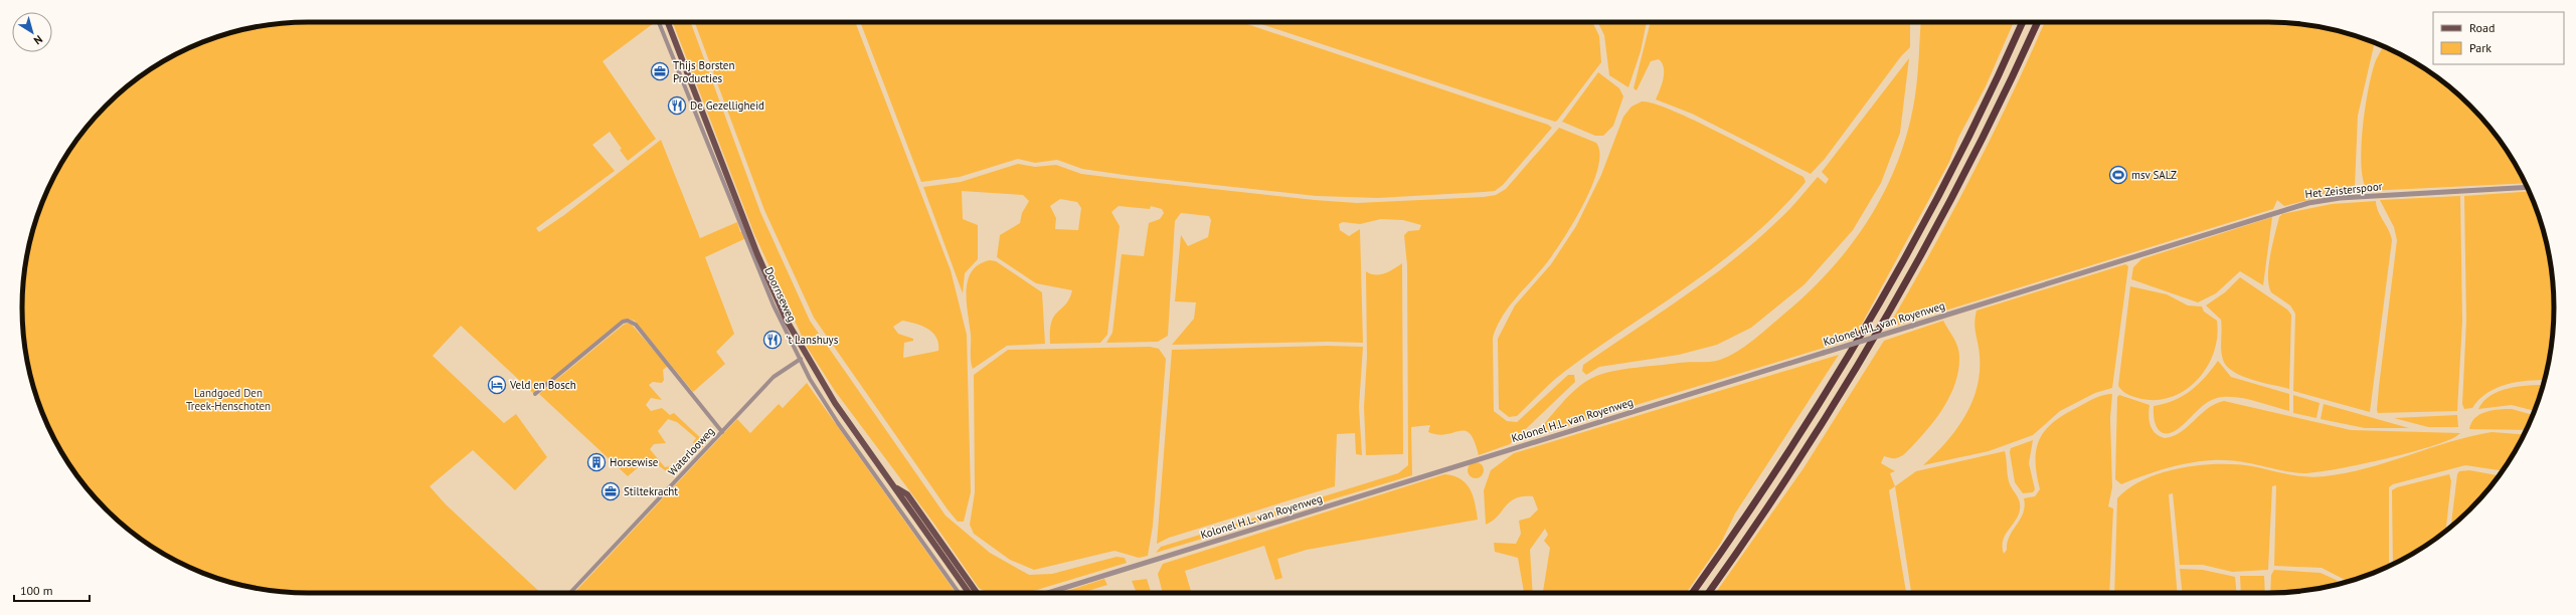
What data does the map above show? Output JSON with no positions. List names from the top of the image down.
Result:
{
  "streets": {
    "main road": ["Doornseweg"],
    "street": ["Het Zeisterspoor", "Kolonel H.L. van Royenweg", "Waterlooweg"]
  },
  "crossings": [
    ["Het Zeisterspoor", "Kolonel H.L. van Royenweg"],
    ["Doornseweg", "Waterlooweg"]
  ],
  "parks": ["Landgoed Den Treek-Henschoten"],
  "places": {
    "office": ["Thijs Borsten Producties", "Stiltekracht"],
    "restaurant": ["De Gezelligheid", "'t Lanshuys"],
    "sports": ["msv SALZ"],
    "hotel": ["Veld en Bosch"],
    "building": ["Horsewise"]
  },
  "legend": ["Road", "Park"],
  "scale_bar": "100 m",
  "north": "bottom right"
}
